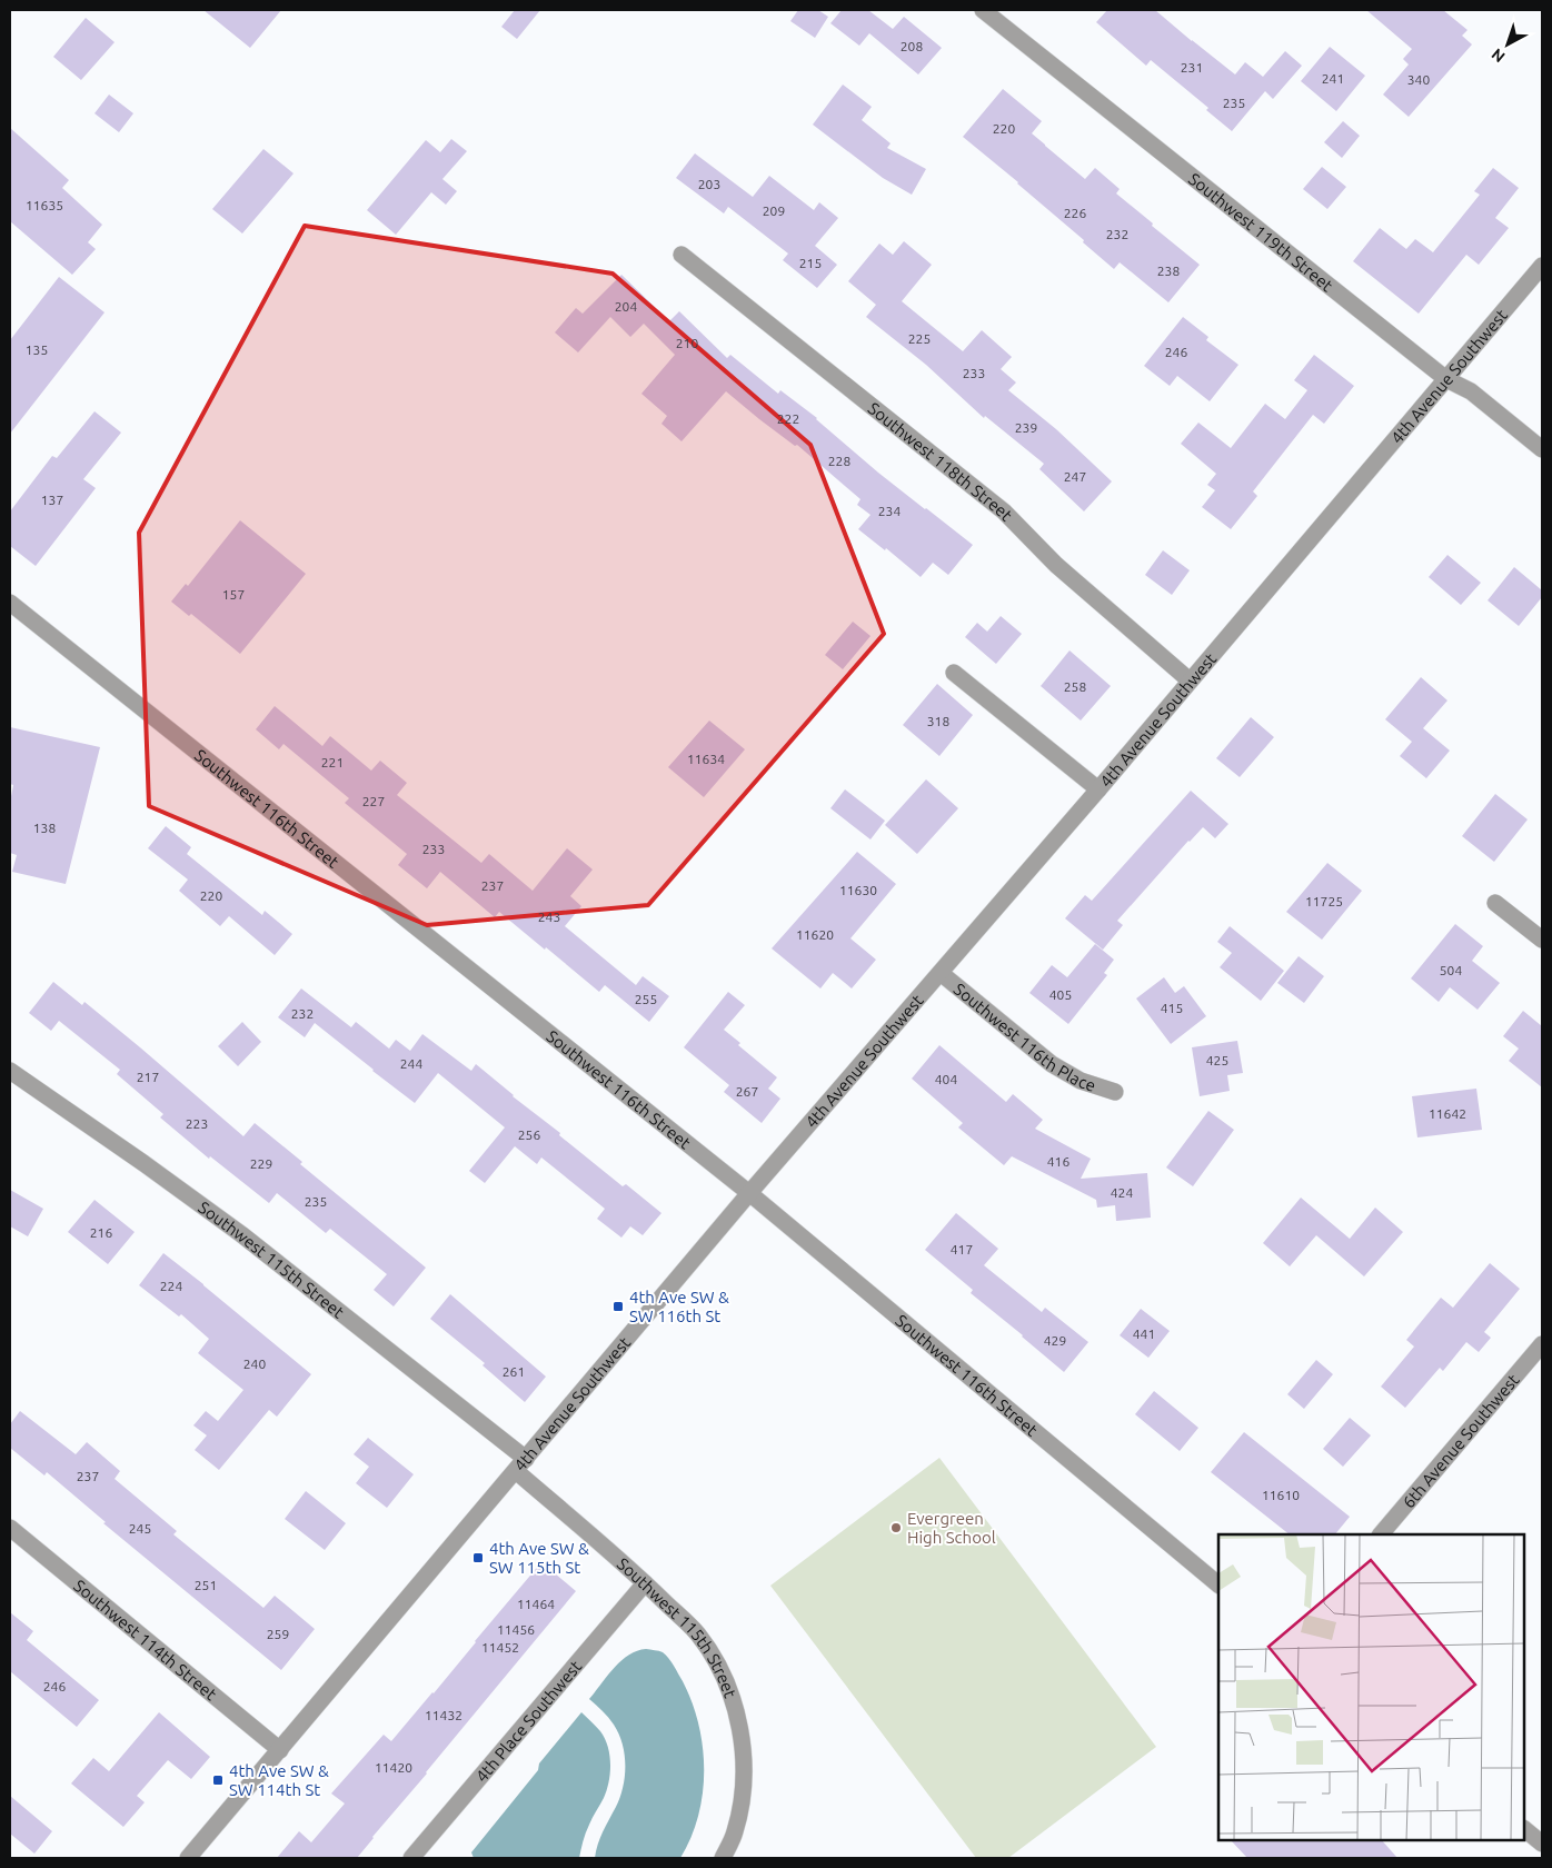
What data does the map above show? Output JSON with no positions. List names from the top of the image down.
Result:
{
  "streets": {
    "street": [
      "Southwest 119th Street",
      "4th Avenue Southwest",
      "Southwest 118th Street",
      "Southwest 116th Street",
      "Southwest 116th Place",
      "Southwest 115th Street",
      "6th Avenue Southwest",
      "Southwest 114th Street",
      "4th Place Southwest"
    ]
  },
  "crossings": [
    ["Southwest 119th Street", "4th Avenue Southwest"],
    ["4th Avenue Southwest", "Southwest 118th Street"],
    ["4th Avenue Southwest", "Southwest 116th Street"],
    ["4th Avenue Southwest", "Southwest 116th Place"],
    ["4th Avenue Southwest", "Southwest 115th Street"],
    ["4th Avenue Southwest", "Southwest 114th Street"],
    ["Southwest 115th Street", "4th Place Southwest"]
  ],
  "places": {
    "transit": ["4th Ave SW & SW 116th St", "4th Ave SW & SW 115th St", "4th Ave SW & SW 114th St"],
    "other": ["Evergreen High School"]
  },
  "house_numbers": [
    "208",
    "231",
    "241",
    "340",
    "235",
    "220",
    "203",
    "11635",
    "209",
    "226",
    "232",
    "215",
    "238",
    "204",
    "225",
    "210",
    "135",
    "246",
    "233",
    "222",
    "239",
    "228",
    "247",
    "137",
    "234",
    "157",
    "258",
    "318",
    "11634",
    "221",
    "227",
    "138",
    "233",
    "237",
    "11630",
    "220",
    "11725",
    "243",
    "11620",
    "504",
    "405",
    "255",
    "415",
    "232",
    "425",
    "244",
    "217",
    "404",
    "267",
    "11642",
    "223",
    "256",
    "416",
    "229",
    "424",
    "235",
    "216",
    "417",
    "224",
    "441",
    "429",
    "240",
    "261",
    "237",
    "11610",
    "245",
    "251",
    "11464",
    "11456",
    "259",
    "11452",
    "246",
    "11432",
    "11420"
  ],
  "north": "bottom left"
}
